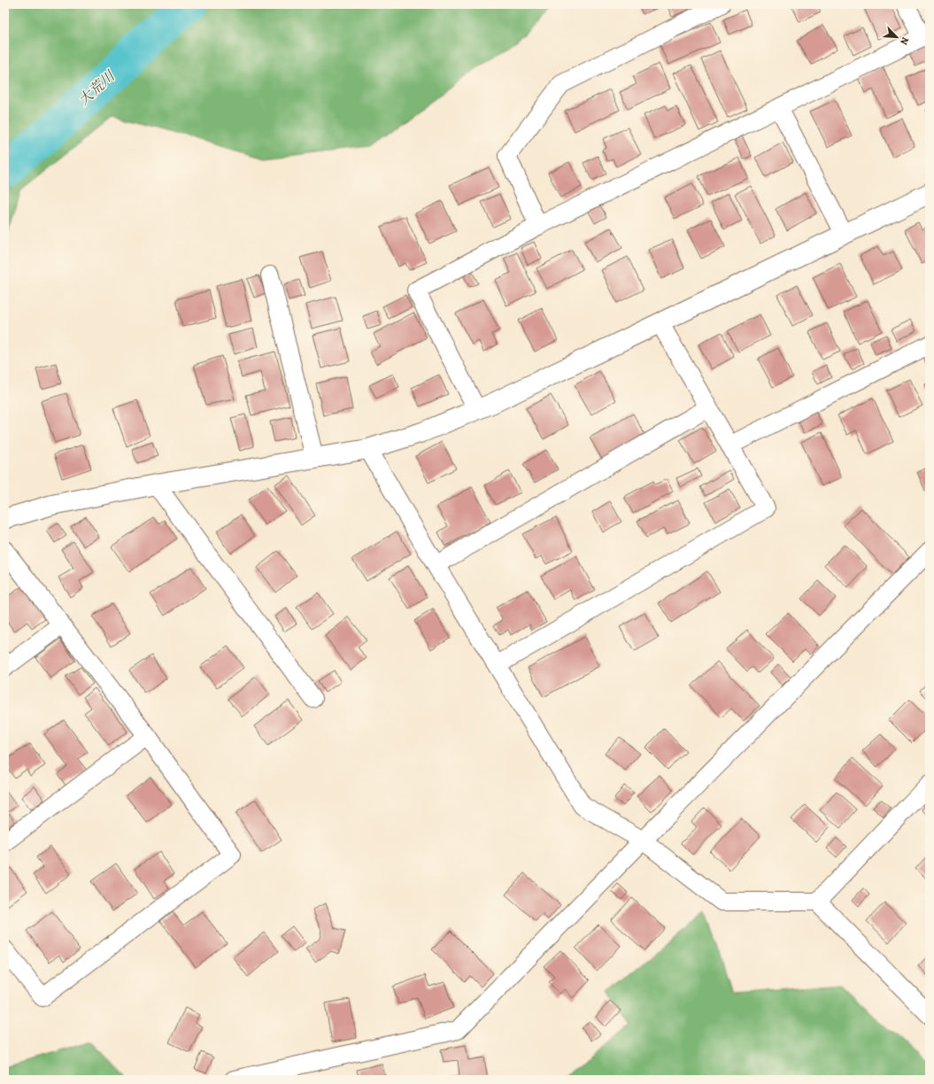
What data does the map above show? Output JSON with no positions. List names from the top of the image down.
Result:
{
  "water": ["大荒川"],
  "north": "bottom right"
}
